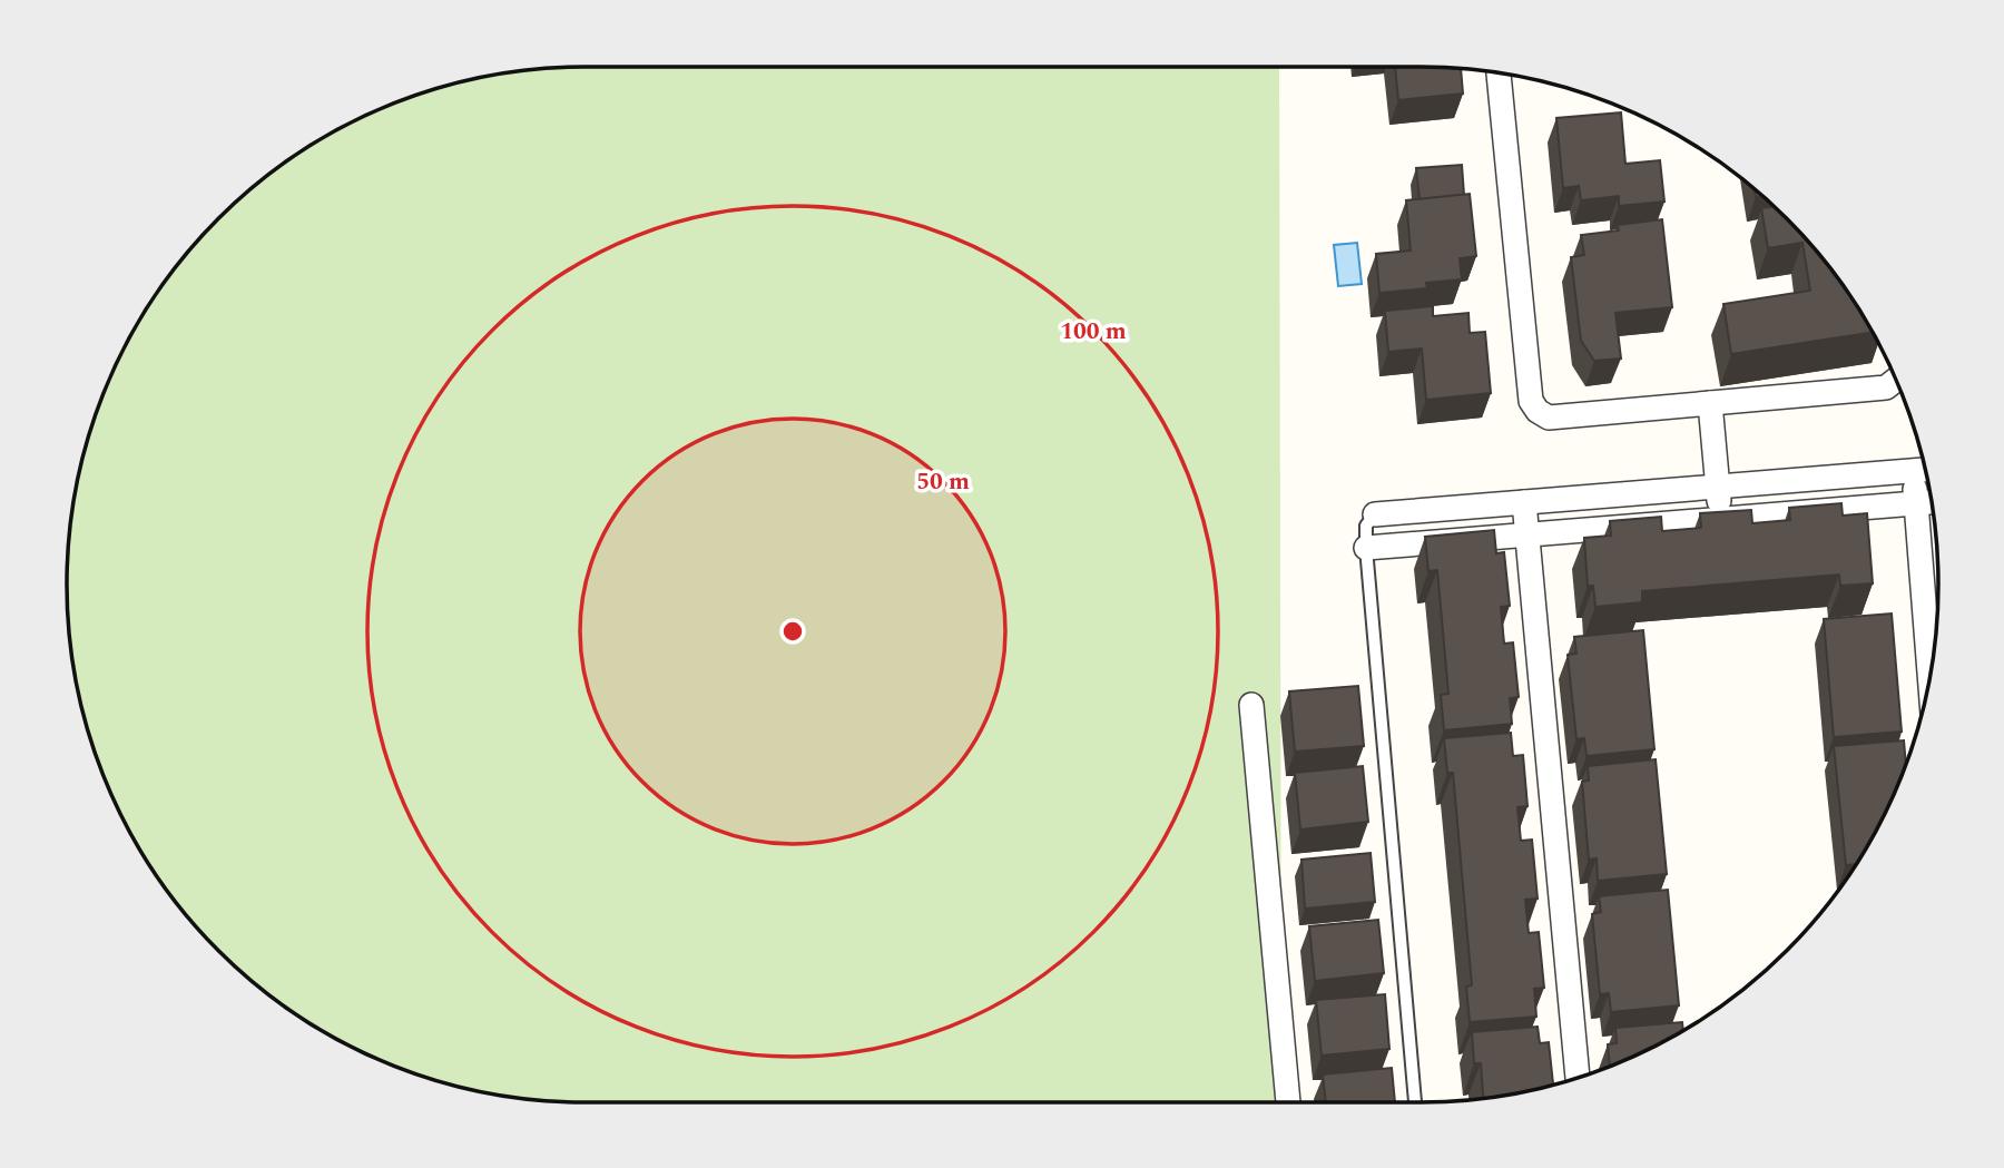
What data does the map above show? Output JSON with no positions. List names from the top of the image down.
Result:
{
  "rings": ["100 m", "50 m"]
}
